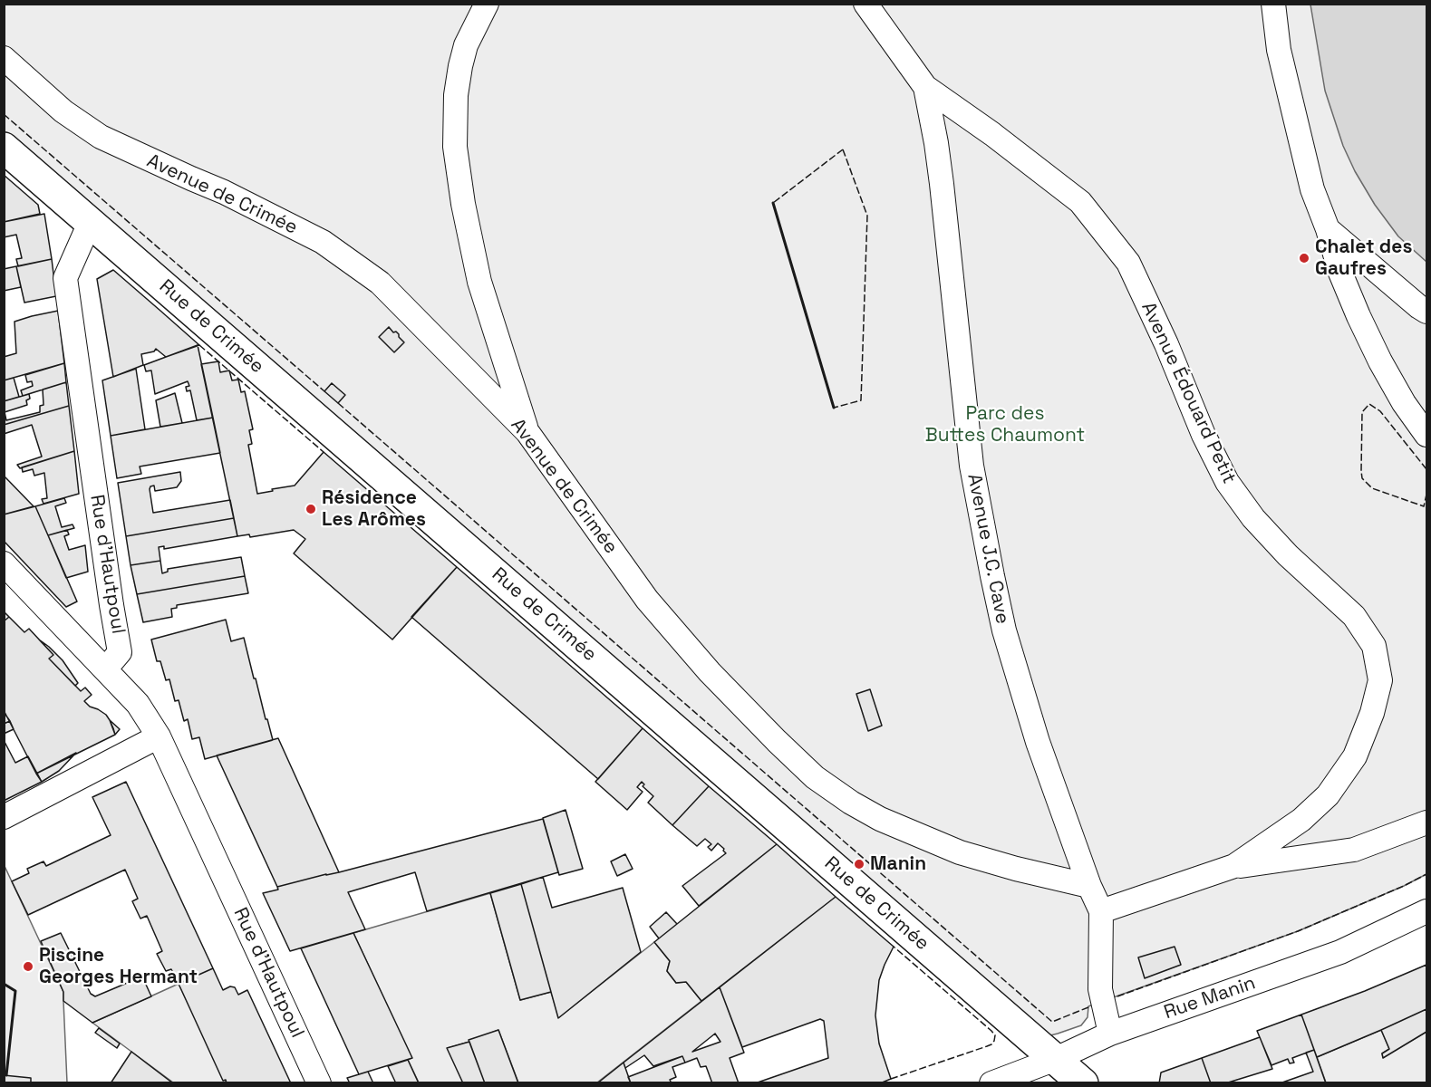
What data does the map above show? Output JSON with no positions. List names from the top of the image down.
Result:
{
  "streets": {
    "street": [
      "Avenue de Crimée",
      "Rue de Crimée",
      "Avenue Édouard Petit",
      "Avenue J.C. Cave",
      "Rue d'Hautpoul",
      "Rue Manin"
    ]
  },
  "crossings": [
    ["Avenue de Crimée", "Avenue J.C. Cave"],
    ["Rue de Crimée", "Rue d'Hautpoul"],
    ["Rue de Crimée", "Rue Manin"],
    ["Avenue Édouard Petit", "Avenue J.C. Cave"],
    ["Avenue J.C. Cave", "Rue Manin"]
  ],
  "parks": ["Parc des Buttes Chaumont"],
  "places": [
    "Chalet des Gaufres",
    "Résidence Les Arômes",
    "Manin",
    "Piscine Georges Hermant"
  ]
}
